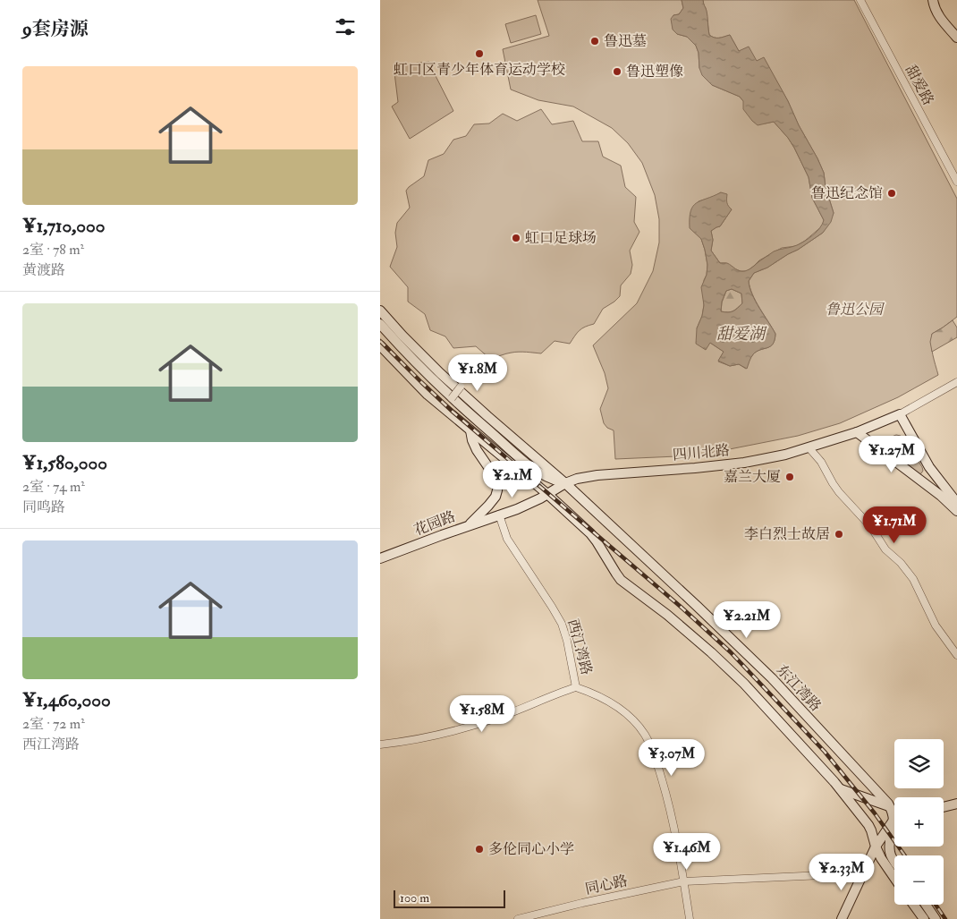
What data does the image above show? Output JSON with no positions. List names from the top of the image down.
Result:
{
  "streets": {
    "main road": ["四川北路", "花园路", "东江湾路"],
    "street": ["甜爱路", "西江湾路", "同心路"]
  },
  "crossings": [
    ["四川北路", "花园路"],
    ["四川北路", "东江湾路"],
    ["花园路", "西江湾路"],
    ["西江湾路", "同心路"]
  ],
  "water": ["甜爱湖"],
  "parks": ["鲁迅公园"],
  "places": [
    "鲁迅墓",
    "虹口区青少年体育运动学校",
    "鲁迅塑像",
    "鲁迅纪念馆",
    "虹口足球场",
    "嘉兰大厦",
    "李白烈士故居",
    "多伦同心小学"
  ],
  "scale_bar": "100 m",
  "page": {
    "heading": "9套房源",
    "list": [
      {
        "name": "¥1,710,000",
        "note": "2室 · 78 m² · 黄渡路"
      },
      {
        "name": "¥1,580,000",
        "note": "2室 · 74 m² · 同鸣路"
      },
      {
        "name": "¥1,460,000",
        "note": "2室 · 72 m² · 西江湾路"
      }
    ],
    "price": [
      "¥1.8M",
      "¥1.27M",
      "¥2.1M",
      "¥1.71M",
      "¥2.21M",
      "¥1.58M",
      "¥3.07M",
      "¥1.46M",
      "¥2.33M"
    ],
    "map_buttons": ["+", "−"],
    "scale": "100 m"
  }
}
